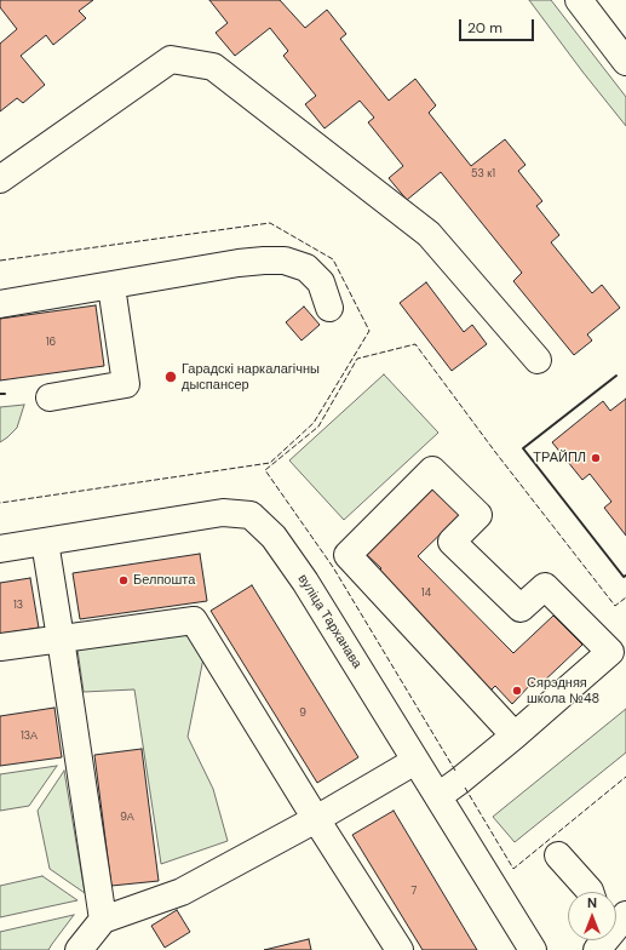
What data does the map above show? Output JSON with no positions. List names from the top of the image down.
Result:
{
  "streets": {
    "street": ["вуліца Тарханава"]
  },
  "places": [
    "Гарадскі наркалагічны дыспансер",
    "ТРАЙПЛ",
    "Белпошта",
    "Сярэдняя школа №48"
  ],
  "house_numbers": [
    "53 к1",
    "16",
    "14",
    "13",
    "9",
    "13А",
    "9А",
    "7"
  ],
  "scale_bar": "20 m",
  "north": "top"
}
